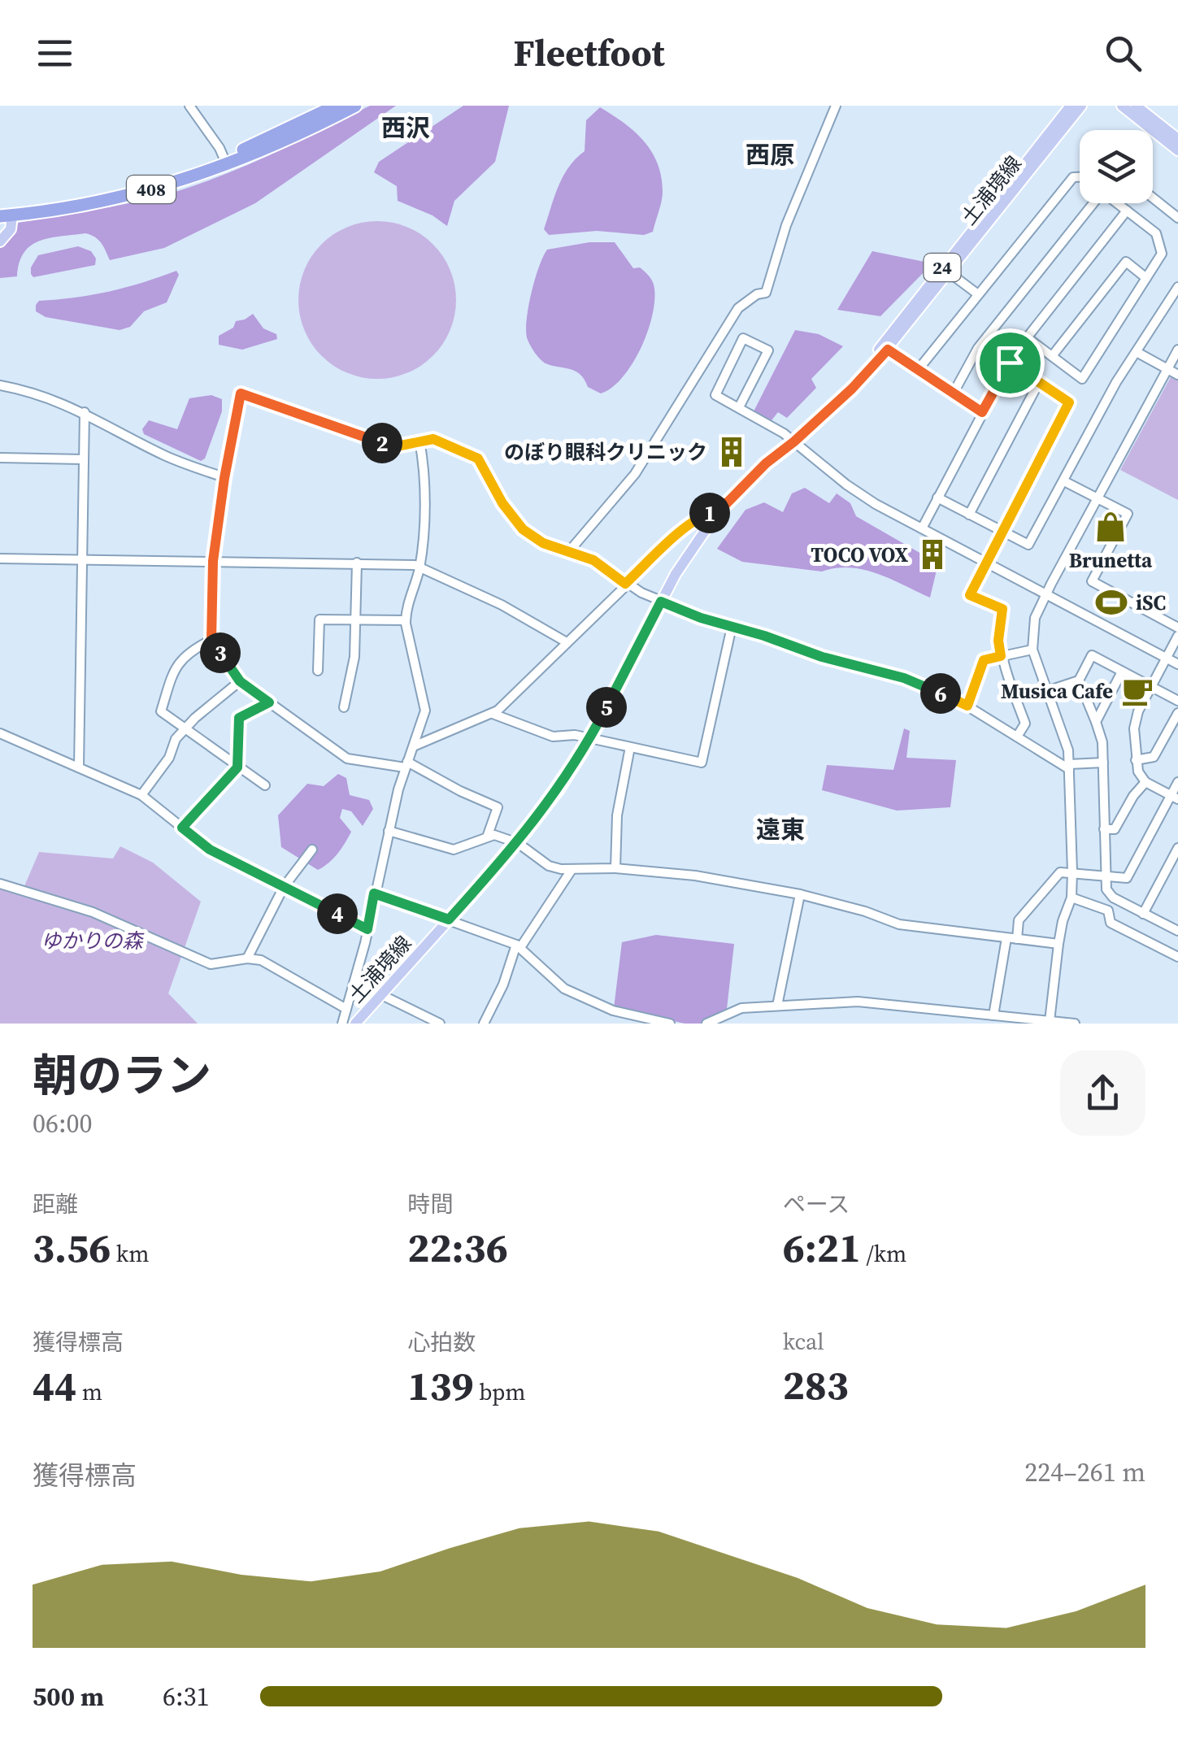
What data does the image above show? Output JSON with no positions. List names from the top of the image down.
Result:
{
  "streets": {
    "highway": ["408"],
    "main road": ["土浦境線", "24"]
  },
  "districts": ["西沢", "西原", "遠東"],
  "parks": ["ゆかりの森"],
  "places": {
    "building": ["のぼり眼科クリニック", "TOCO VOX"],
    "shop": ["Brunetta"],
    "sports": ["iSC"],
    "cafe": ["Musica Cafe"]
  },
  "page": {
    "header": "Fleetfoot",
    "pins": [
      "2",
      "1",
      "3",
      "6",
      "5",
      "4"
    ],
    "heading": ["朝のラン", "06:00"],
    "stats": [
      ["距離", "3.56 km"],
      ["時間", "22:36"],
      ["ペース", "6:21 /km"],
      ["獲得標高", "44 m"],
      ["心拍数", "139 bpm"],
      ["kcal", "283"]
    ],
    "chart": ["獲得標高", "224–261 m"],
    "list": [
      {
        "name": "500 m",
        "note": "6:31"
      }
    ]
  }
}
